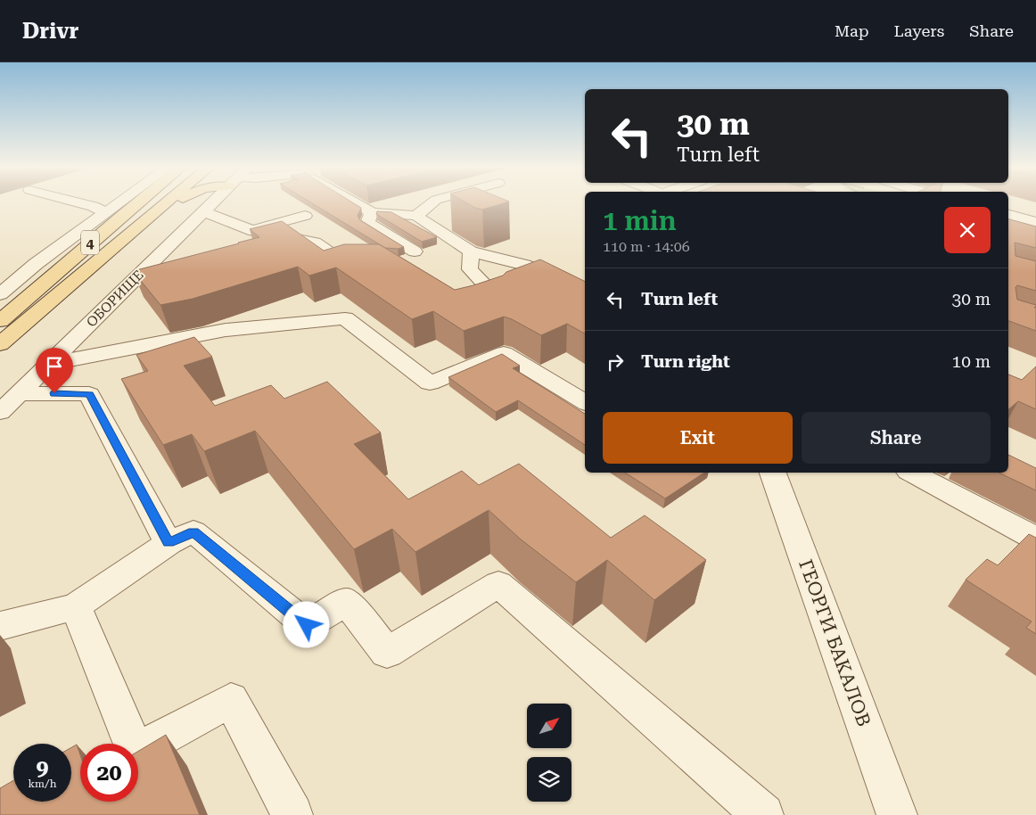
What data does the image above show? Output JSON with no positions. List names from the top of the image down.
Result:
{
  "streets": {
    "main road": ["4"],
    "street": ["ОБОРИЩЕ", "ГЕОРГИ БАКАЛОВ"]
  },
  "north": "top right",
  "page": {
    "header": "Drivr",
    "nav": ["Map", "Layers", "Share"],
    "turn": ["30 m", "Turn left"],
    "heading": ["1 min", "110 m · 14:06"],
    "list": [
      {
        "name": "Turn left",
        "value": "30 m"
      },
      {
        "name": "Turn right",
        "value": "10 m"
      }
    ],
    "buttons": ["Exit", "Share"],
    "speed": "9 km/h",
    "limit": "20"
  }
}
